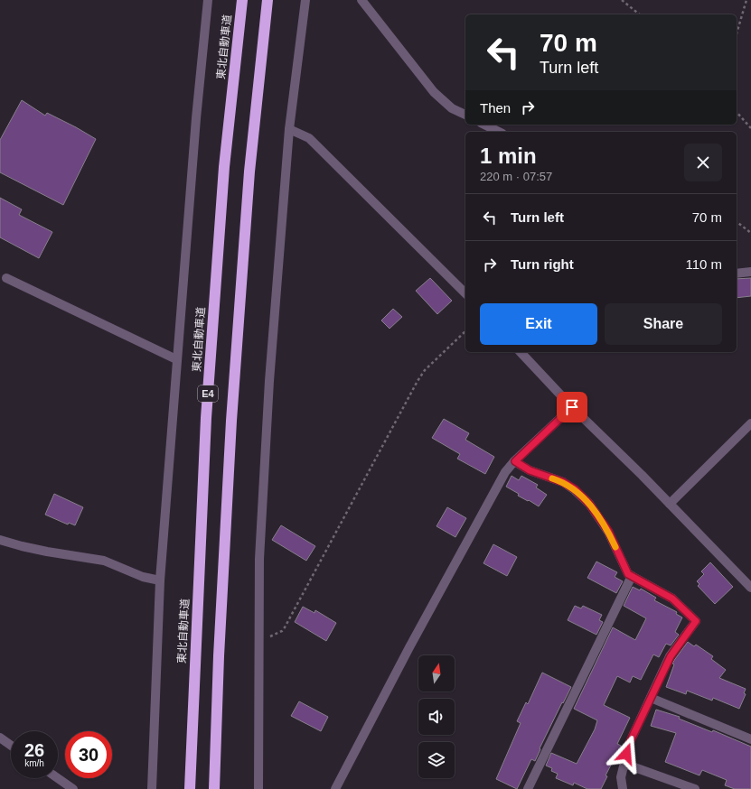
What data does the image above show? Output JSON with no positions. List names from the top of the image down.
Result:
{
  "streets": {
    "highway": ["東北自動車道", "E4"]
  },
  "north": "top",
  "page": {
    "turn": ["70 m", "Turn left"],
    "then": "Then",
    "heading": ["1 min", "220 m · 07:57"],
    "list": [
      {
        "name": "Turn left",
        "value": "70 m"
      },
      {
        "name": "Turn right",
        "value": "110 m"
      }
    ],
    "buttons": ["Exit", "Share"],
    "speed": "26 km/h",
    "limit": "30"
  }
}
